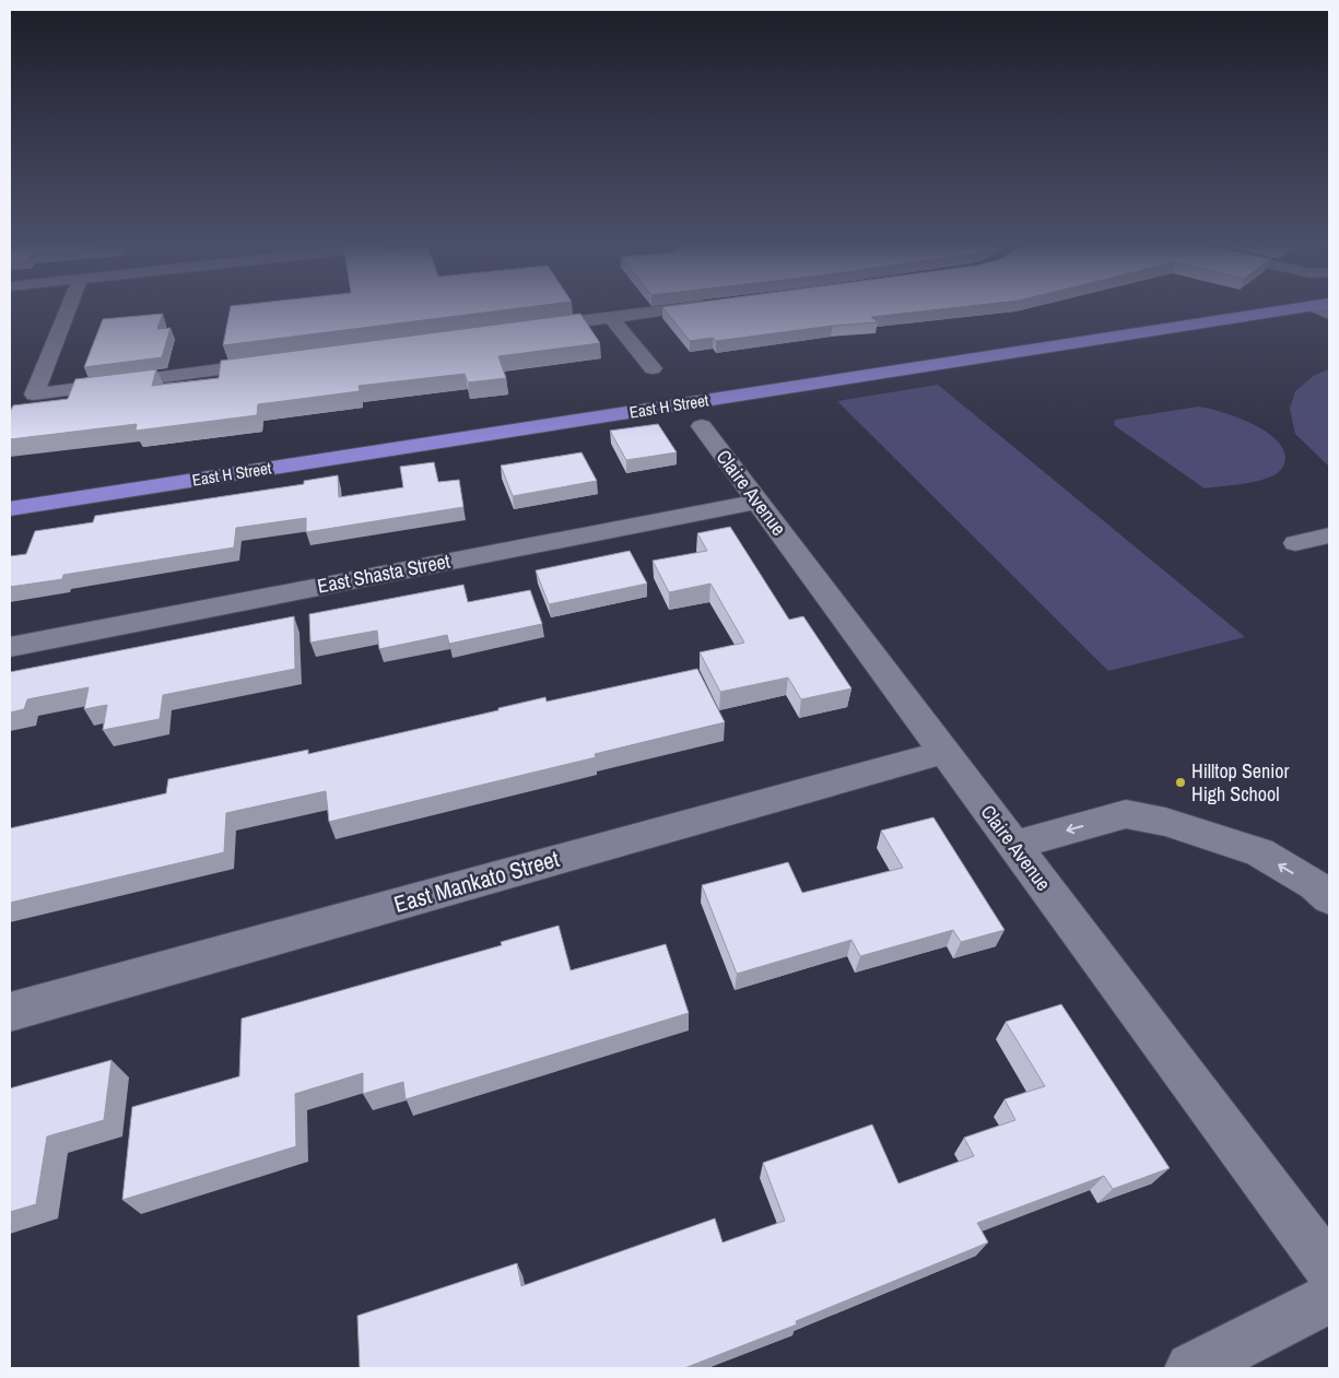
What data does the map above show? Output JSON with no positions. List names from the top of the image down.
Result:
{
  "streets": {
    "main road": ["East H Street"],
    "street": ["Claire Avenue", "East Shasta Street", "East Mankato Street"]
  },
  "crossings": [
    ["Claire Avenue", "East Shasta Street"],
    ["Claire Avenue", "East Mankato Street"]
  ],
  "places": ["Hilltop Senior High School"]
}
